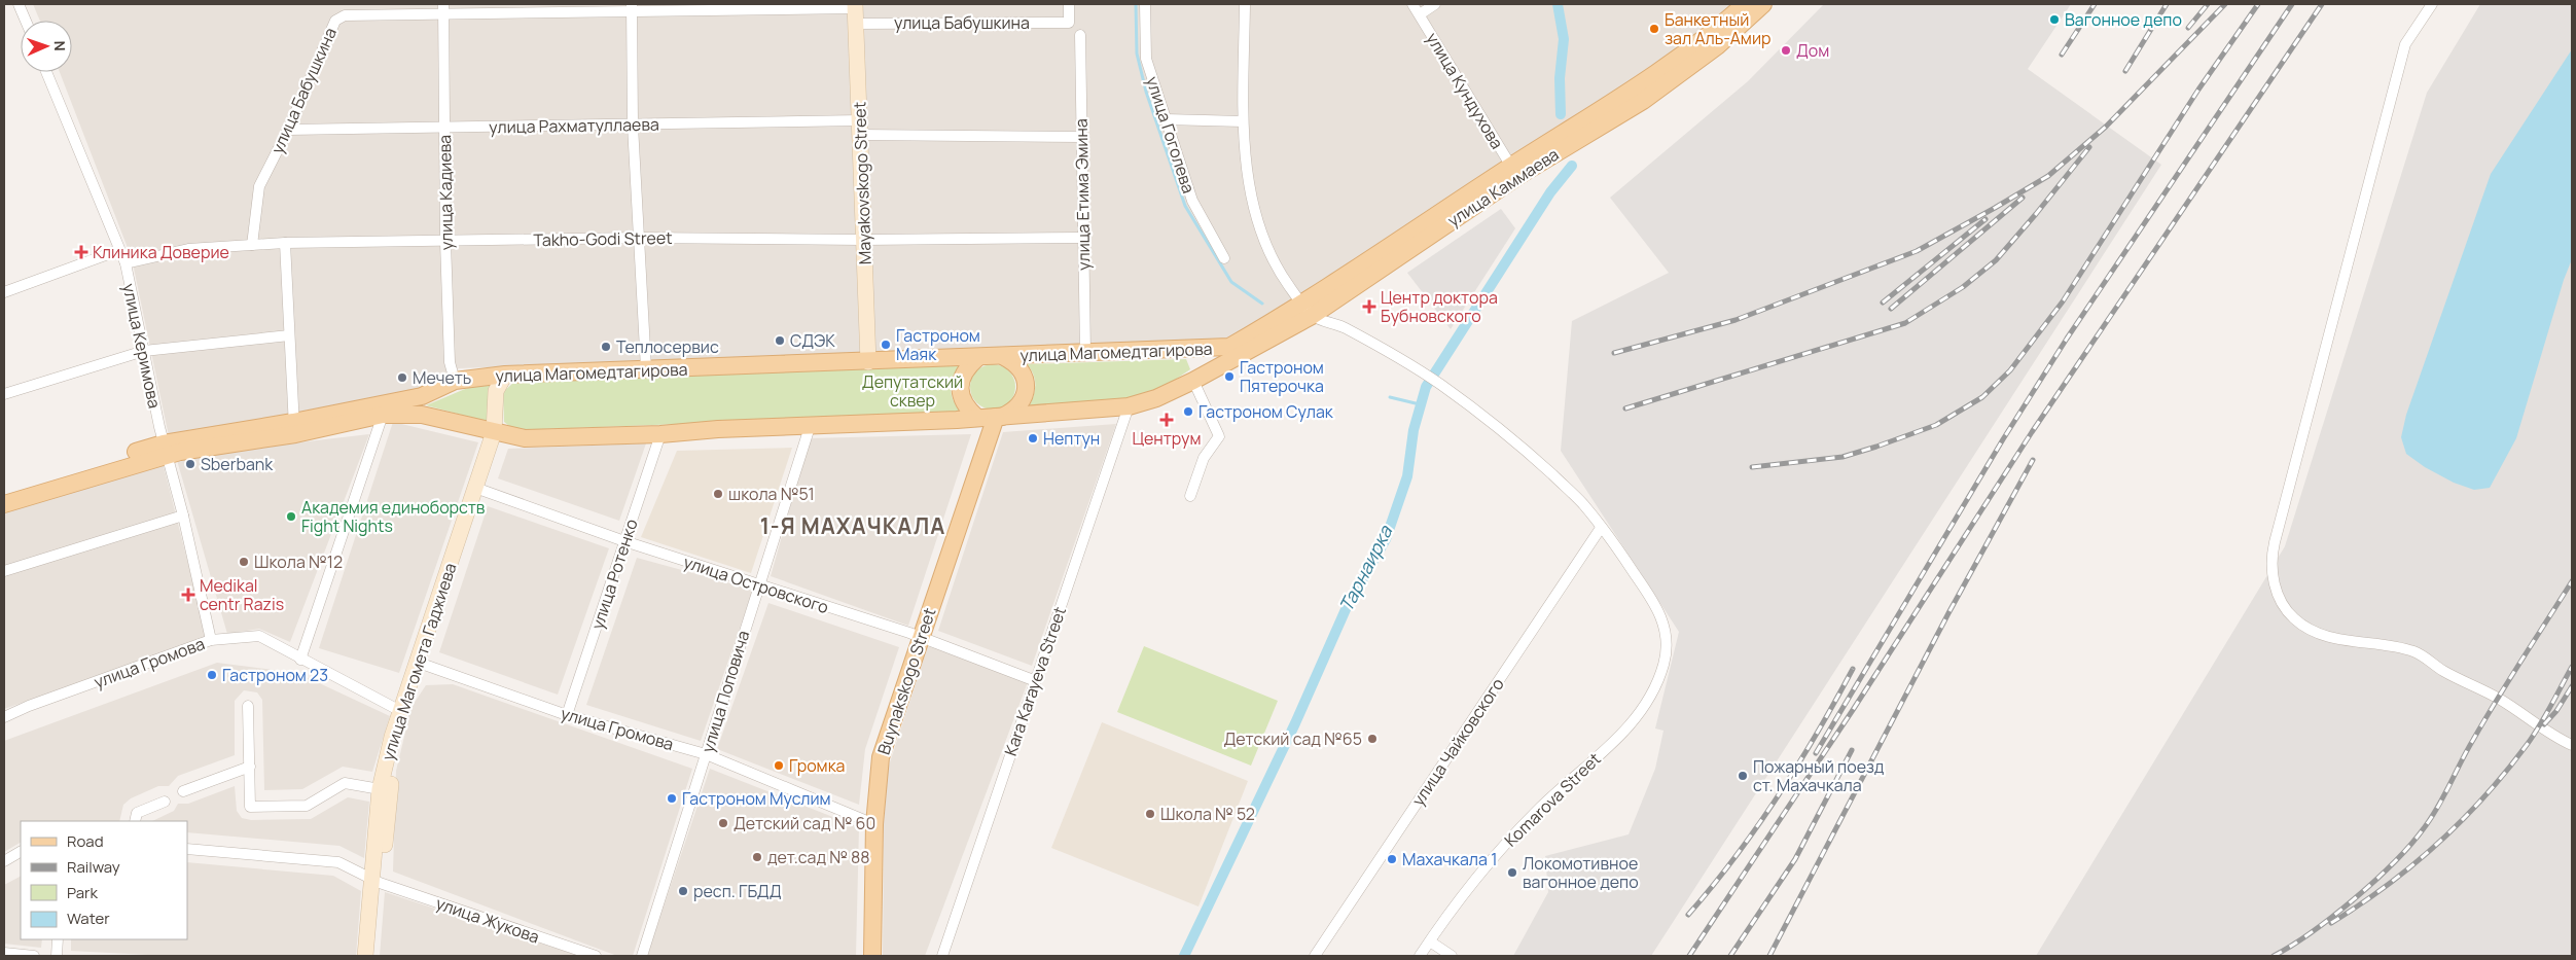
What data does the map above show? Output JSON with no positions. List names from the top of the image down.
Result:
{
  "streets": {
    "main road": [
      "Mayakovskogo Street",
      "улица Каммаева",
      "улица Магомедтагирова",
      "улица Магомета Гаджиева",
      "Buynakskogo Street"
    ],
    "street": [
      "улица Бабушкина",
      "улица Кундухова",
      "улица Рахматуллаева",
      "улица Гоголева",
      "улица Кадиева",
      "улица Етима Эмина",
      "Takho-Godi Street",
      "улица Керимова",
      "улица Ротенко",
      "улица Островского",
      "улица Громова",
      "Kara Karayeva Street",
      "улица Поповича",
      "улица Чайковского",
      "Komarova Street",
      "улица Жукова"
    ]
  },
  "crossings": [
    ["улица Бабушкина", "улица Рахматуллаева"],
    ["улица Бабушкина", "Mayakovskogo Street"],
    ["улица Бабушкина", "улица Кадиева"],
    ["улица Бабушкина", "Takho-Godi Street"],
    ["улица Кундухова", "улица Каммаева"],
    ["улица Рахматуллаева", "Mayakovskogo Street"],
    ["улица Рахматуллаева", "улица Кадиева"],
    ["улица Рахматуллаева", "улица Етима Эмина"],
    ["Mayakovskogo Street", "Takho-Godi Street"],
    ["Mayakovskogo Street", "улица Магомедтагирова"],
    ["улица Каммаева", "улица Магомедтагирова"],
    ["улица Кадиева", "Takho-Godi Street"],
    ["улица Кадиева", "улица Магомедтагирова"],
    ["улица Етима Эмина", "Takho-Godi Street"],
    ["улица Етима Эмина", "улица Магомедтагирова"],
    ["Takho-Godi Street", "улица Керимова"],
    ["улица Керимова", "улица Магомедтагирова"],
    ["улица Керимова", "улица Громова"],
    ["улица Магомедтагирова", "улица Ротенко"],
    ["улица Магомедтагирова", "улица Магомета Гаджиева"],
    ["улица Магомедтагирова", "Buynakskogo Street"],
    ["улица Магомедтагирова", "Kara Karayeva Street"],
    ["улица Магомедтагирова", "улица Поповича"],
    ["улица Ротенко", "улица Островского"],
    ["улица Ротенко", "улица Громова"],
    ["улица Островского", "улица Магомета Гаджиева"],
    ["улица Островского", "Buynakskogo Street"],
    ["улица Островского", "Kara Karayeva Street"],
    ["улица Островского", "улица Поповича"],
    ["улица Магомета Гаджиева", "улица Громова"],
    ["улица Магомета Гаджиева", "улица Жукова"],
    ["улица Громова", "Buynakskogo Street"],
    ["улица Громова", "улица Поповича"],
    ["улица Чайковского", "Komarova Street"]
  ],
  "districts": ["1-Я МАХАЧКАЛА"],
  "water": ["Тарнаирка"],
  "parks": ["Депутатский сквер"],
  "places": {
    "other": [
      "Вагонное депо",
      "Банкетный зал Аль-Амир",
      "Дом",
      "СДЭК",
      "Гастроном Маяк",
      "Теплосервис",
      "Гастроном Пятерочка",
      "Мечеть",
      "Гастроном Сулак",
      "Нептун",
      "Sberbank",
      "школа №51",
      "Академия единоборств Fight Nights",
      "Школа №12",
      "Гастроном 23",
      "Детский сад №65",
      "Громка",
      "Пожарный поезд ст. Махачкала",
      "Гастроном Муслим",
      "Школа № 52",
      "Детский сад № 60",
      "дет.сад № 88",
      "Махачкала 1",
      "Локомотивное вагонное депо",
      "респ. ГБДД"
    ],
    "health": [
      "Клиника Доверие",
      "Центр доктора Бубновского",
      "Центрум",
      "Medikal centr Razis"
    ]
  },
  "legend": [
    "Road",
    "Railway",
    "Park",
    "Water"
  ],
  "north": "right"
}
